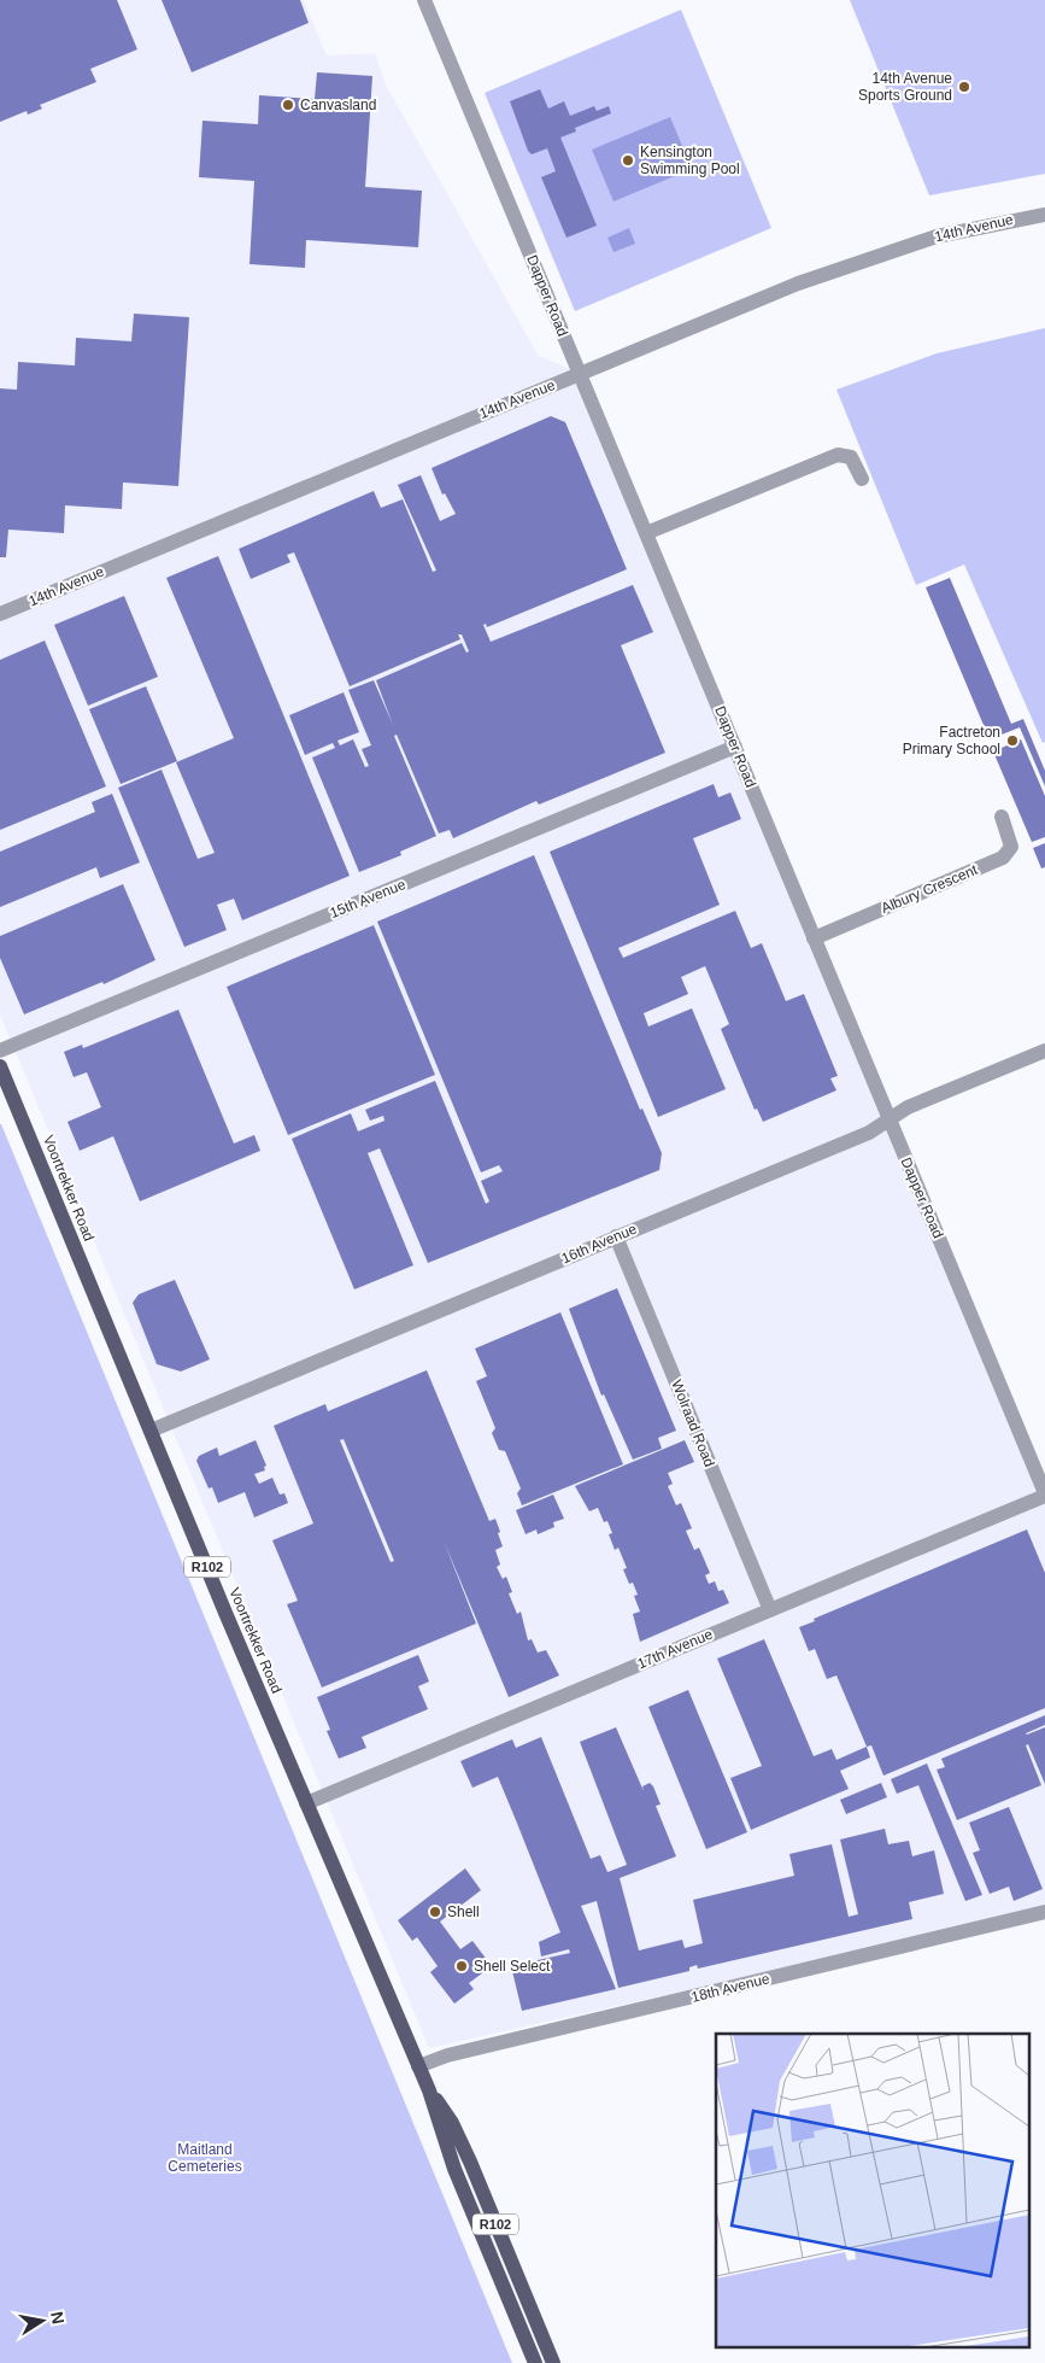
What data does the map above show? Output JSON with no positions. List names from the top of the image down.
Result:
{
  "streets": {
    "main road": ["Voortrekker Road", "R102"],
    "street": [
      "14th Avenue",
      "Dapper Road",
      "Albury Crescent",
      "15th Avenue",
      "16th Avenue",
      "Wolraad Road",
      "17th Avenue",
      "18th Avenue"
    ]
  },
  "crossings": [
    ["14th Avenue", "Dapper Road"],
    ["Dapper Road", "Albury Crescent"],
    ["Dapper Road", "15th Avenue"],
    ["Dapper Road", "16th Avenue"],
    ["Dapper Road", "17th Avenue"],
    ["Voortrekker Road", "16th Avenue"],
    ["Voortrekker Road", "17th Avenue"],
    ["Voortrekker Road", "18th Avenue"],
    ["16th Avenue", "Wolraad Road"],
    ["Wolraad Road", "17th Avenue"]
  ],
  "parks": ["Maitland Cemeteries"],
  "places": [
    "14th Avenue Sports Ground",
    "Canvasland",
    "Kensington Swimming Pool",
    "Factreton Primary School",
    "Shell",
    "Shell Select"
  ],
  "north": "right"
}
